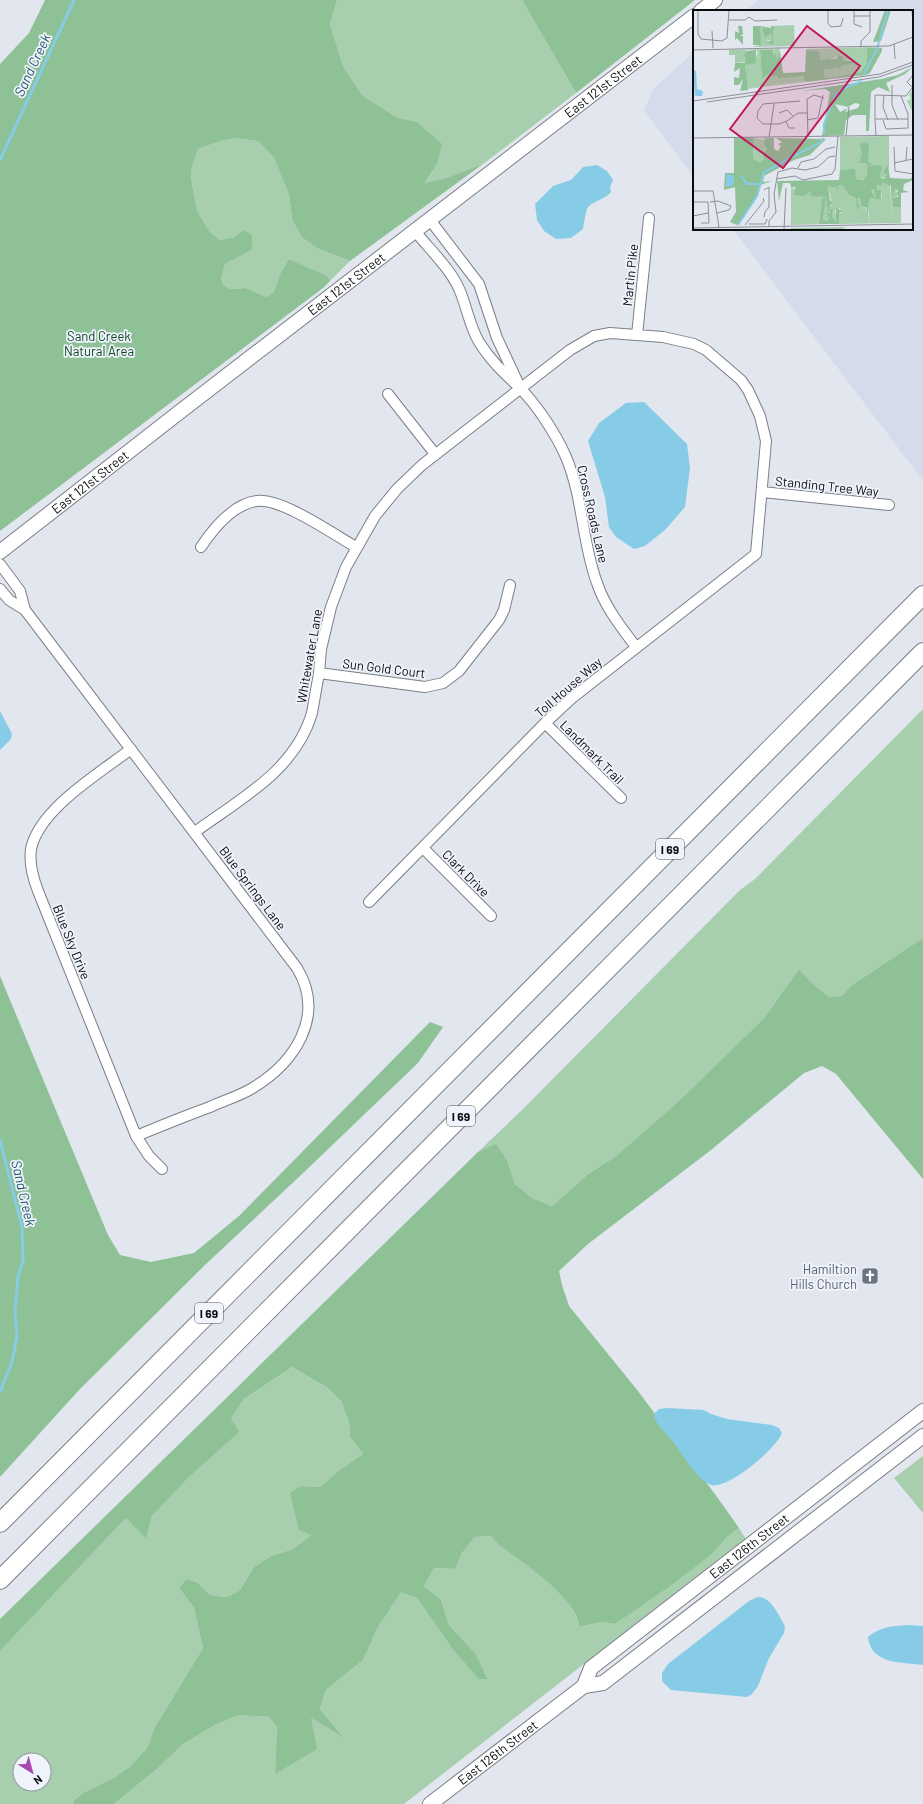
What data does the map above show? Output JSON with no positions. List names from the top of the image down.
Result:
{
  "streets": {
    "highway": ["I 69"],
    "main road": ["East 121st Street", "East 126th Street"],
    "street": [
      "Martin Pike",
      "Standing Tree Way",
      "Cross Roads Lane",
      "Whitewater Lane",
      "Sun Gold Court",
      "Toll House Way",
      "Landmark Trail",
      "Clark Drive",
      "Blue Springs Lane",
      "Blue Sky Drive"
    ]
  },
  "crossings": [
    ["East 121st Street", "Cross Roads Lane"],
    ["Martin Pike", "Whitewater Lane"],
    ["Martin Pike", "Toll House Way"],
    ["Standing Tree Way", "Toll House Way"],
    ["Cross Roads Lane", "Whitewater Lane"],
    ["Cross Roads Lane", "Toll House Way"],
    ["Whitewater Lane", "Sun Gold Court"],
    ["Whitewater Lane", "Toll House Way"],
    ["Whitewater Lane", "Blue Springs Lane"],
    ["Toll House Way", "Landmark Trail"],
    ["Toll House Way", "Clark Drive"],
    ["Blue Springs Lane", "Blue Sky Drive"]
  ],
  "water": ["Sand Creek"],
  "parks": ["Sand Creek Natural Area"],
  "places": {
    "church": ["Hamiltion Hills Church"]
  },
  "north": "bottom right"
}
